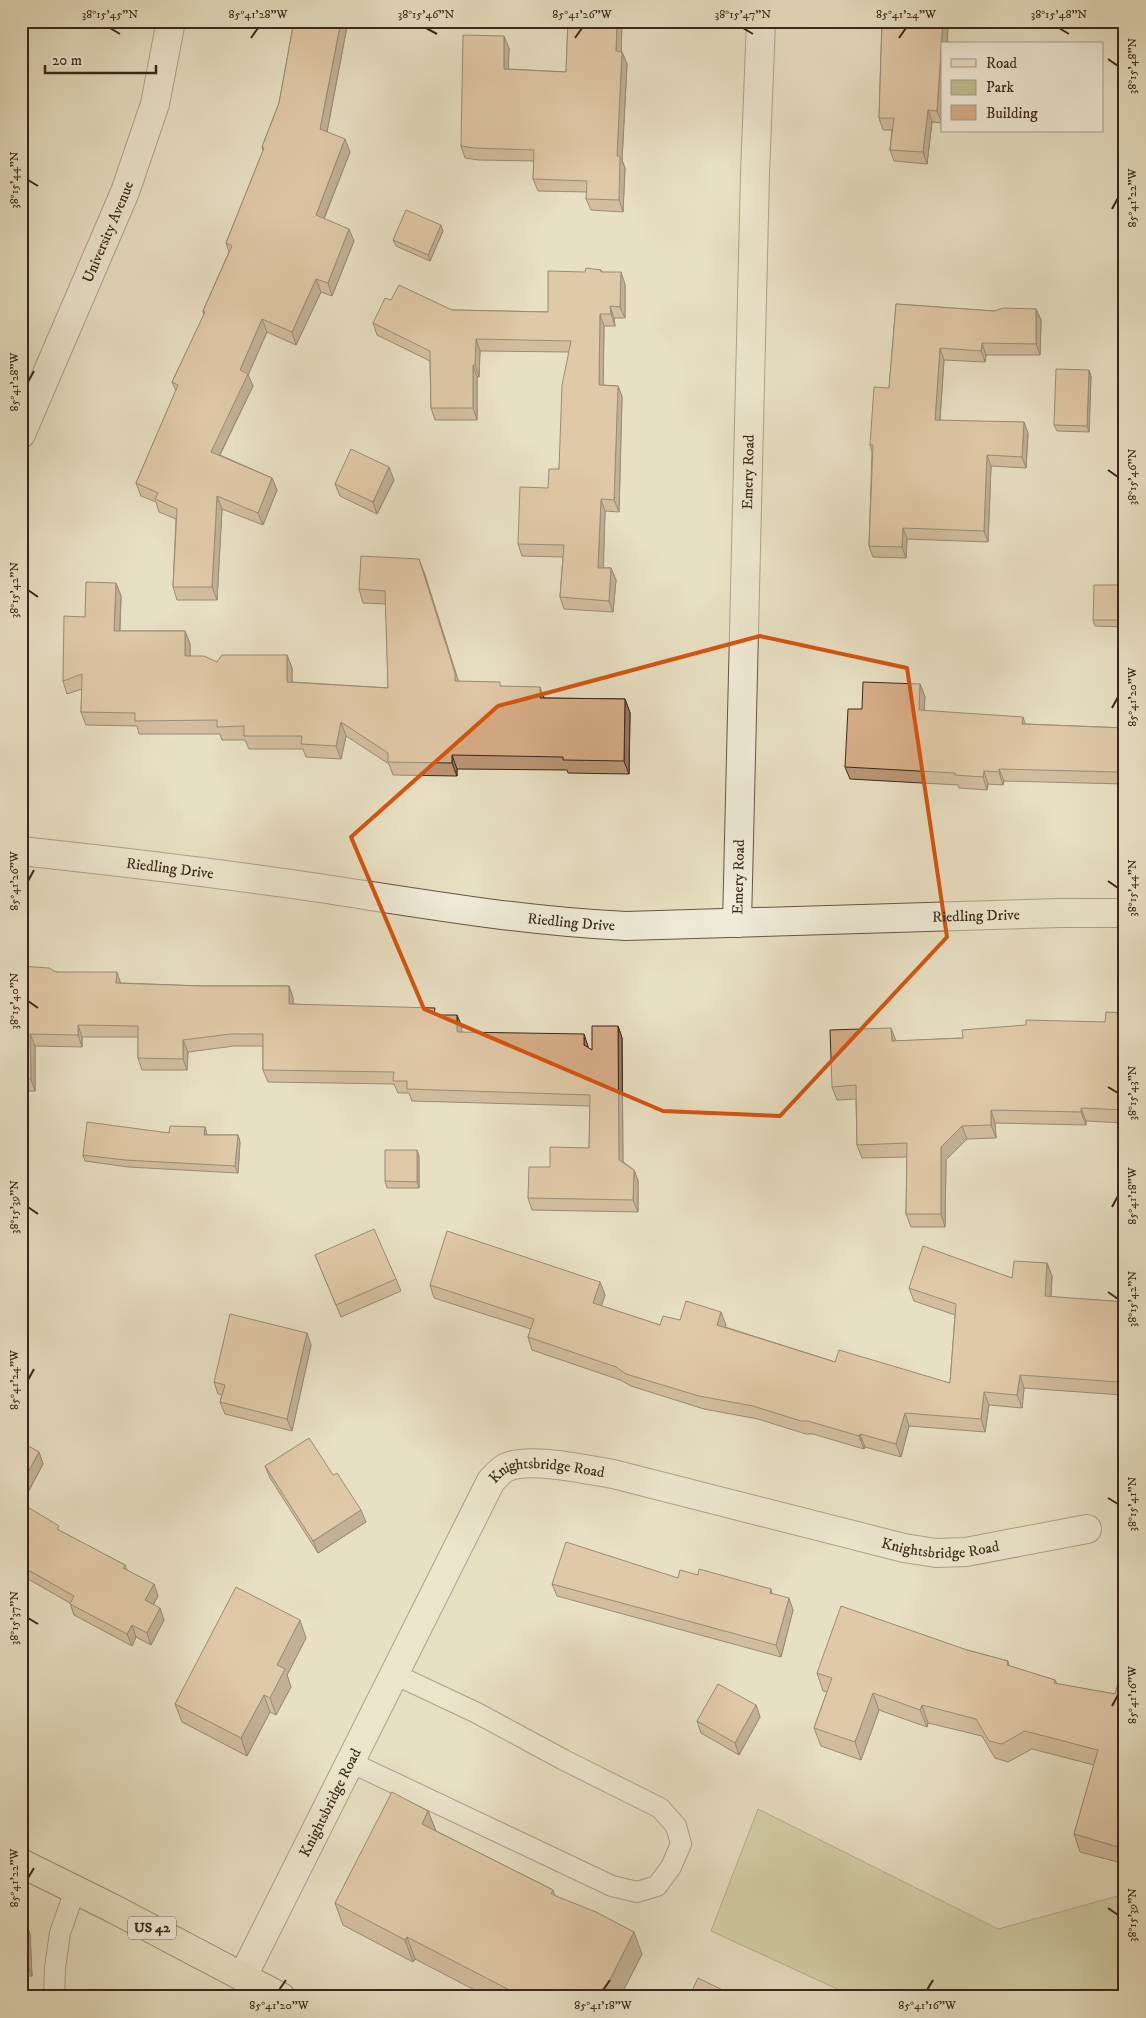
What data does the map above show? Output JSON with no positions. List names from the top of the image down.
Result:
{
  "streets": {
    "main road": ["US 42"],
    "street": [
      "University Avenue",
      "Emery Road",
      "Riedling Drive",
      "Knightsbridge Road"
    ]
  },
  "crossings": [
    ["Emery Road", "Riedling Drive"],
    ["Knightsbridge Road", "US 42"]
  ],
  "legend": ["Road", "Park", "Building"],
  "scale_bar": "20 m",
  "coordinates": [
    "38°15'45\"N",
    "85°41'28\"W",
    "38°15'46\"N",
    "85°41'26\"W",
    "38°15'47\"N",
    "85°41'24\"W",
    "38°15'48\"N",
    "38°15'44\"N",
    "85°41'22\"W",
    "38°15'42\"N",
    "85°41'20\"W",
    "38°15'40\"N",
    "38°15'43\"N",
    "85°41'18\"W",
    "38°15'39\"N",
    "38°15'41\"N",
    "38°15'37\"N",
    "85°41'16\"W"
  ]
}
